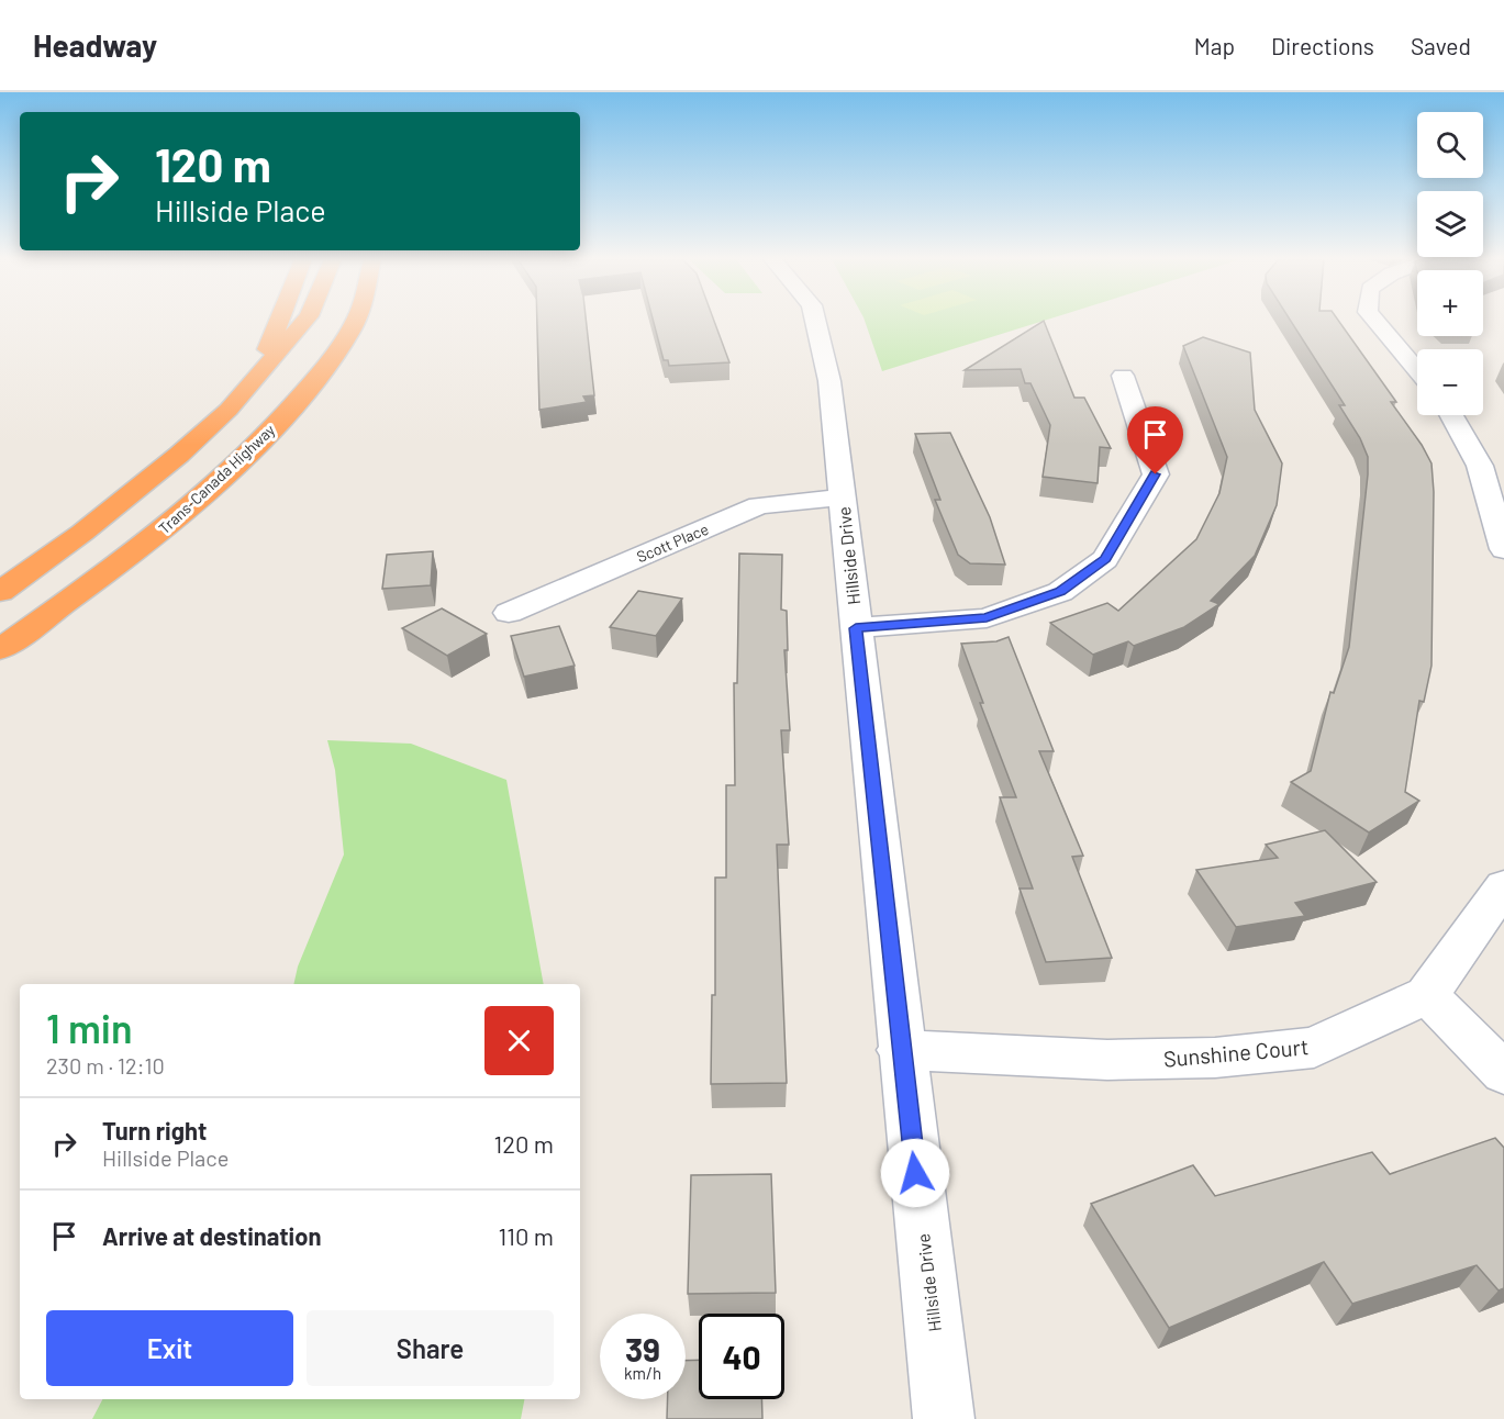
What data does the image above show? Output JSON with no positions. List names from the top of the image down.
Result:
{
  "streets": {
    "highway": ["Trans-Canada Highway"],
    "street": ["Scott Place", "Hillside Drive", "Sunshine Court"]
  },
  "crossings": [
    ["Scott Place", "Hillside Drive"],
    ["Hillside Drive", "Sunshine Court"]
  ],
  "page": {
    "header": "Headway",
    "nav": ["Map", "Directions", "Saved"],
    "map_buttons": ["+", "−"],
    "turn": ["120 m", "Hillside Place"],
    "heading": ["1 min", "230 m · 12:10"],
    "list": [
      {
        "name": "Turn right",
        "note": "Hillside Place",
        "value": "120 m"
      },
      {
        "name": "Arrive at destination",
        "value": "110 m"
      }
    ],
    "buttons": ["Exit", "Share"],
    "speed": "39 km/h",
    "limit": "40"
  }
}
